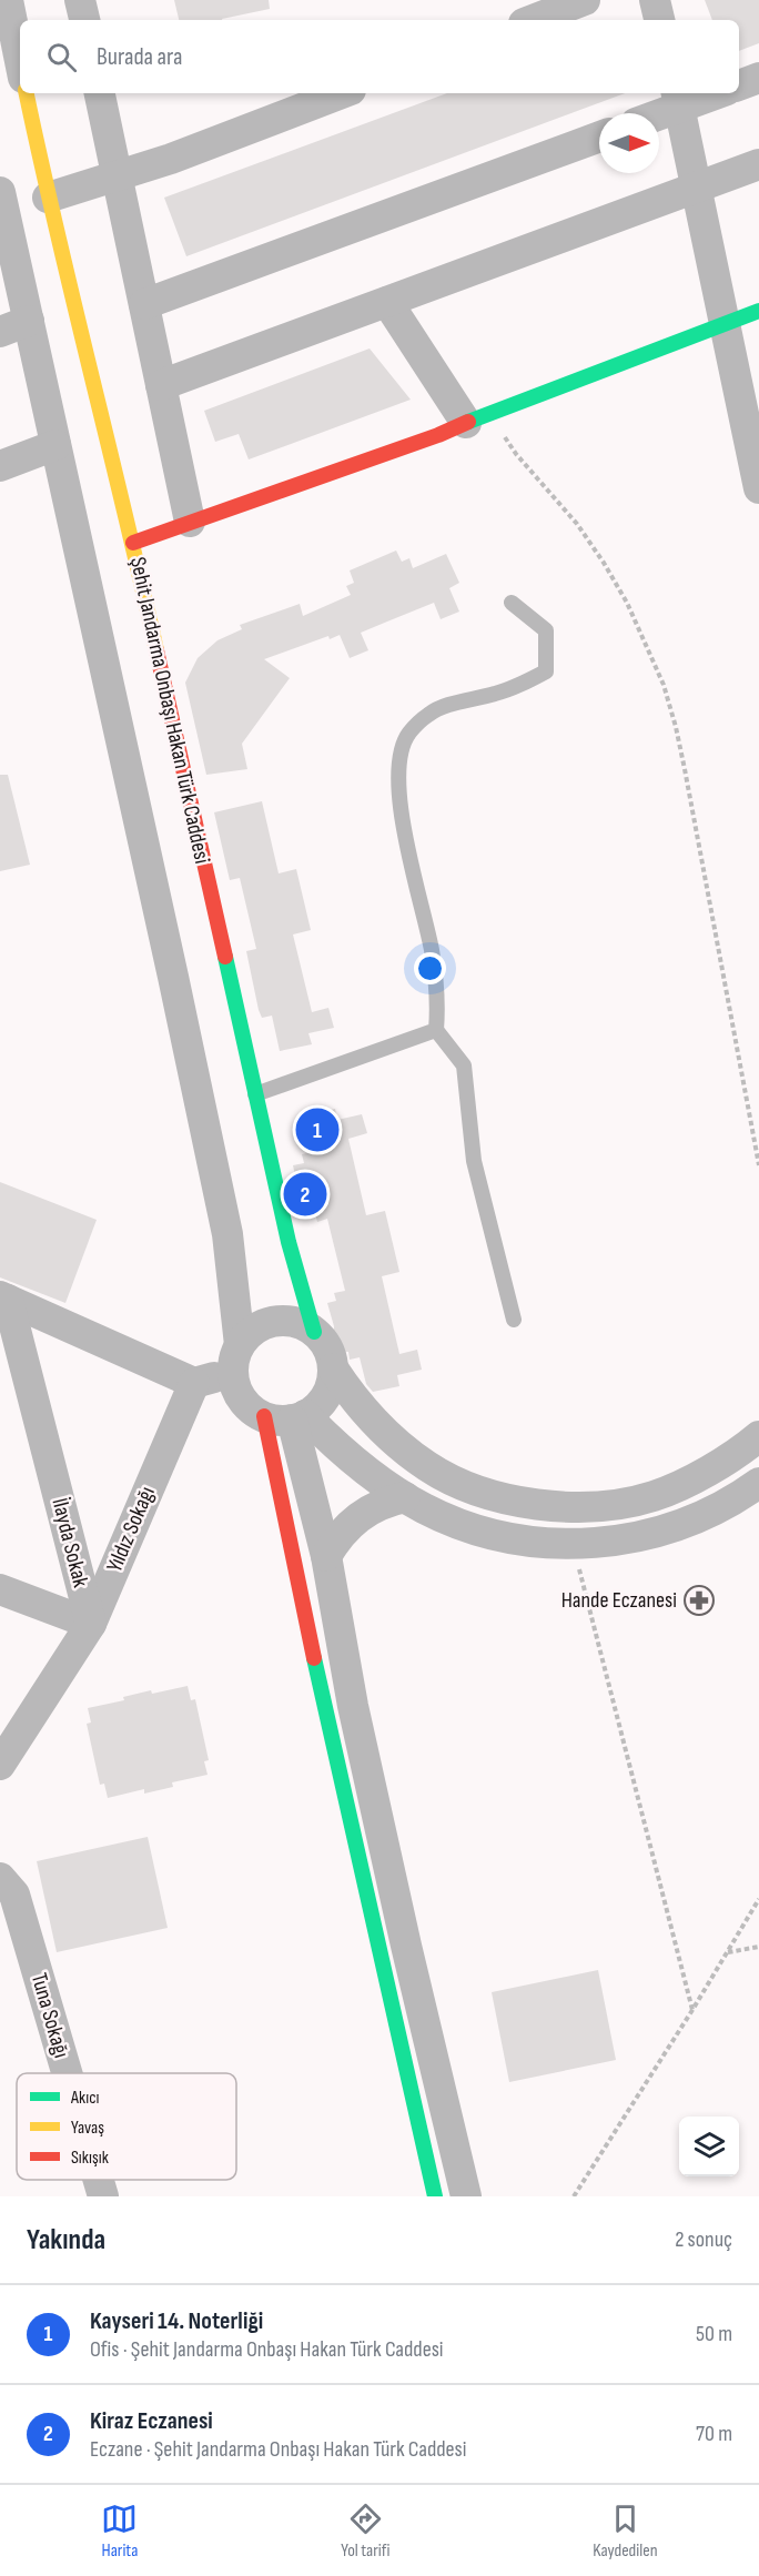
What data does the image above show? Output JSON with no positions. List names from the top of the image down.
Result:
{
  "streets": {
    "street": [
      "Şehit Jandarma Onbaşı Hakan Türk Caddesi",
      "Yıldız Sokağı",
      "İlayda Sokak",
      "Tuna Sokağı"
    ]
  },
  "crossings": [
    ["Yıldız Sokağı", "İlayda Sokak"]
  ],
  "places": {
    "pharmacy": ["Hande Eczanesi"]
  },
  "legend": ["Akıcı", "Yavaş", "Sıkışık"],
  "north": "right",
  "page": {
    "search": "Burada ara",
    "pins": ["1", "2"],
    "heading": ["Yakında", "2 sonuç"],
    "list": [
      {
        "mark": "1",
        "name": "Kayseri 14. Noterliği",
        "note": "Ofis · Şehit Jandarma Onbaşı Hakan Türk Caddesi",
        "value": "50 m"
      },
      {
        "mark": "2",
        "name": "Kiraz Eczanesi",
        "note": "Eczane · Şehit Jandarma Onbaşı Hakan Türk Caddesi",
        "value": "70 m"
      }
    ],
    "nav": ["Harita", "Yol tarifi", "Kaydedilen"]
  }
}
